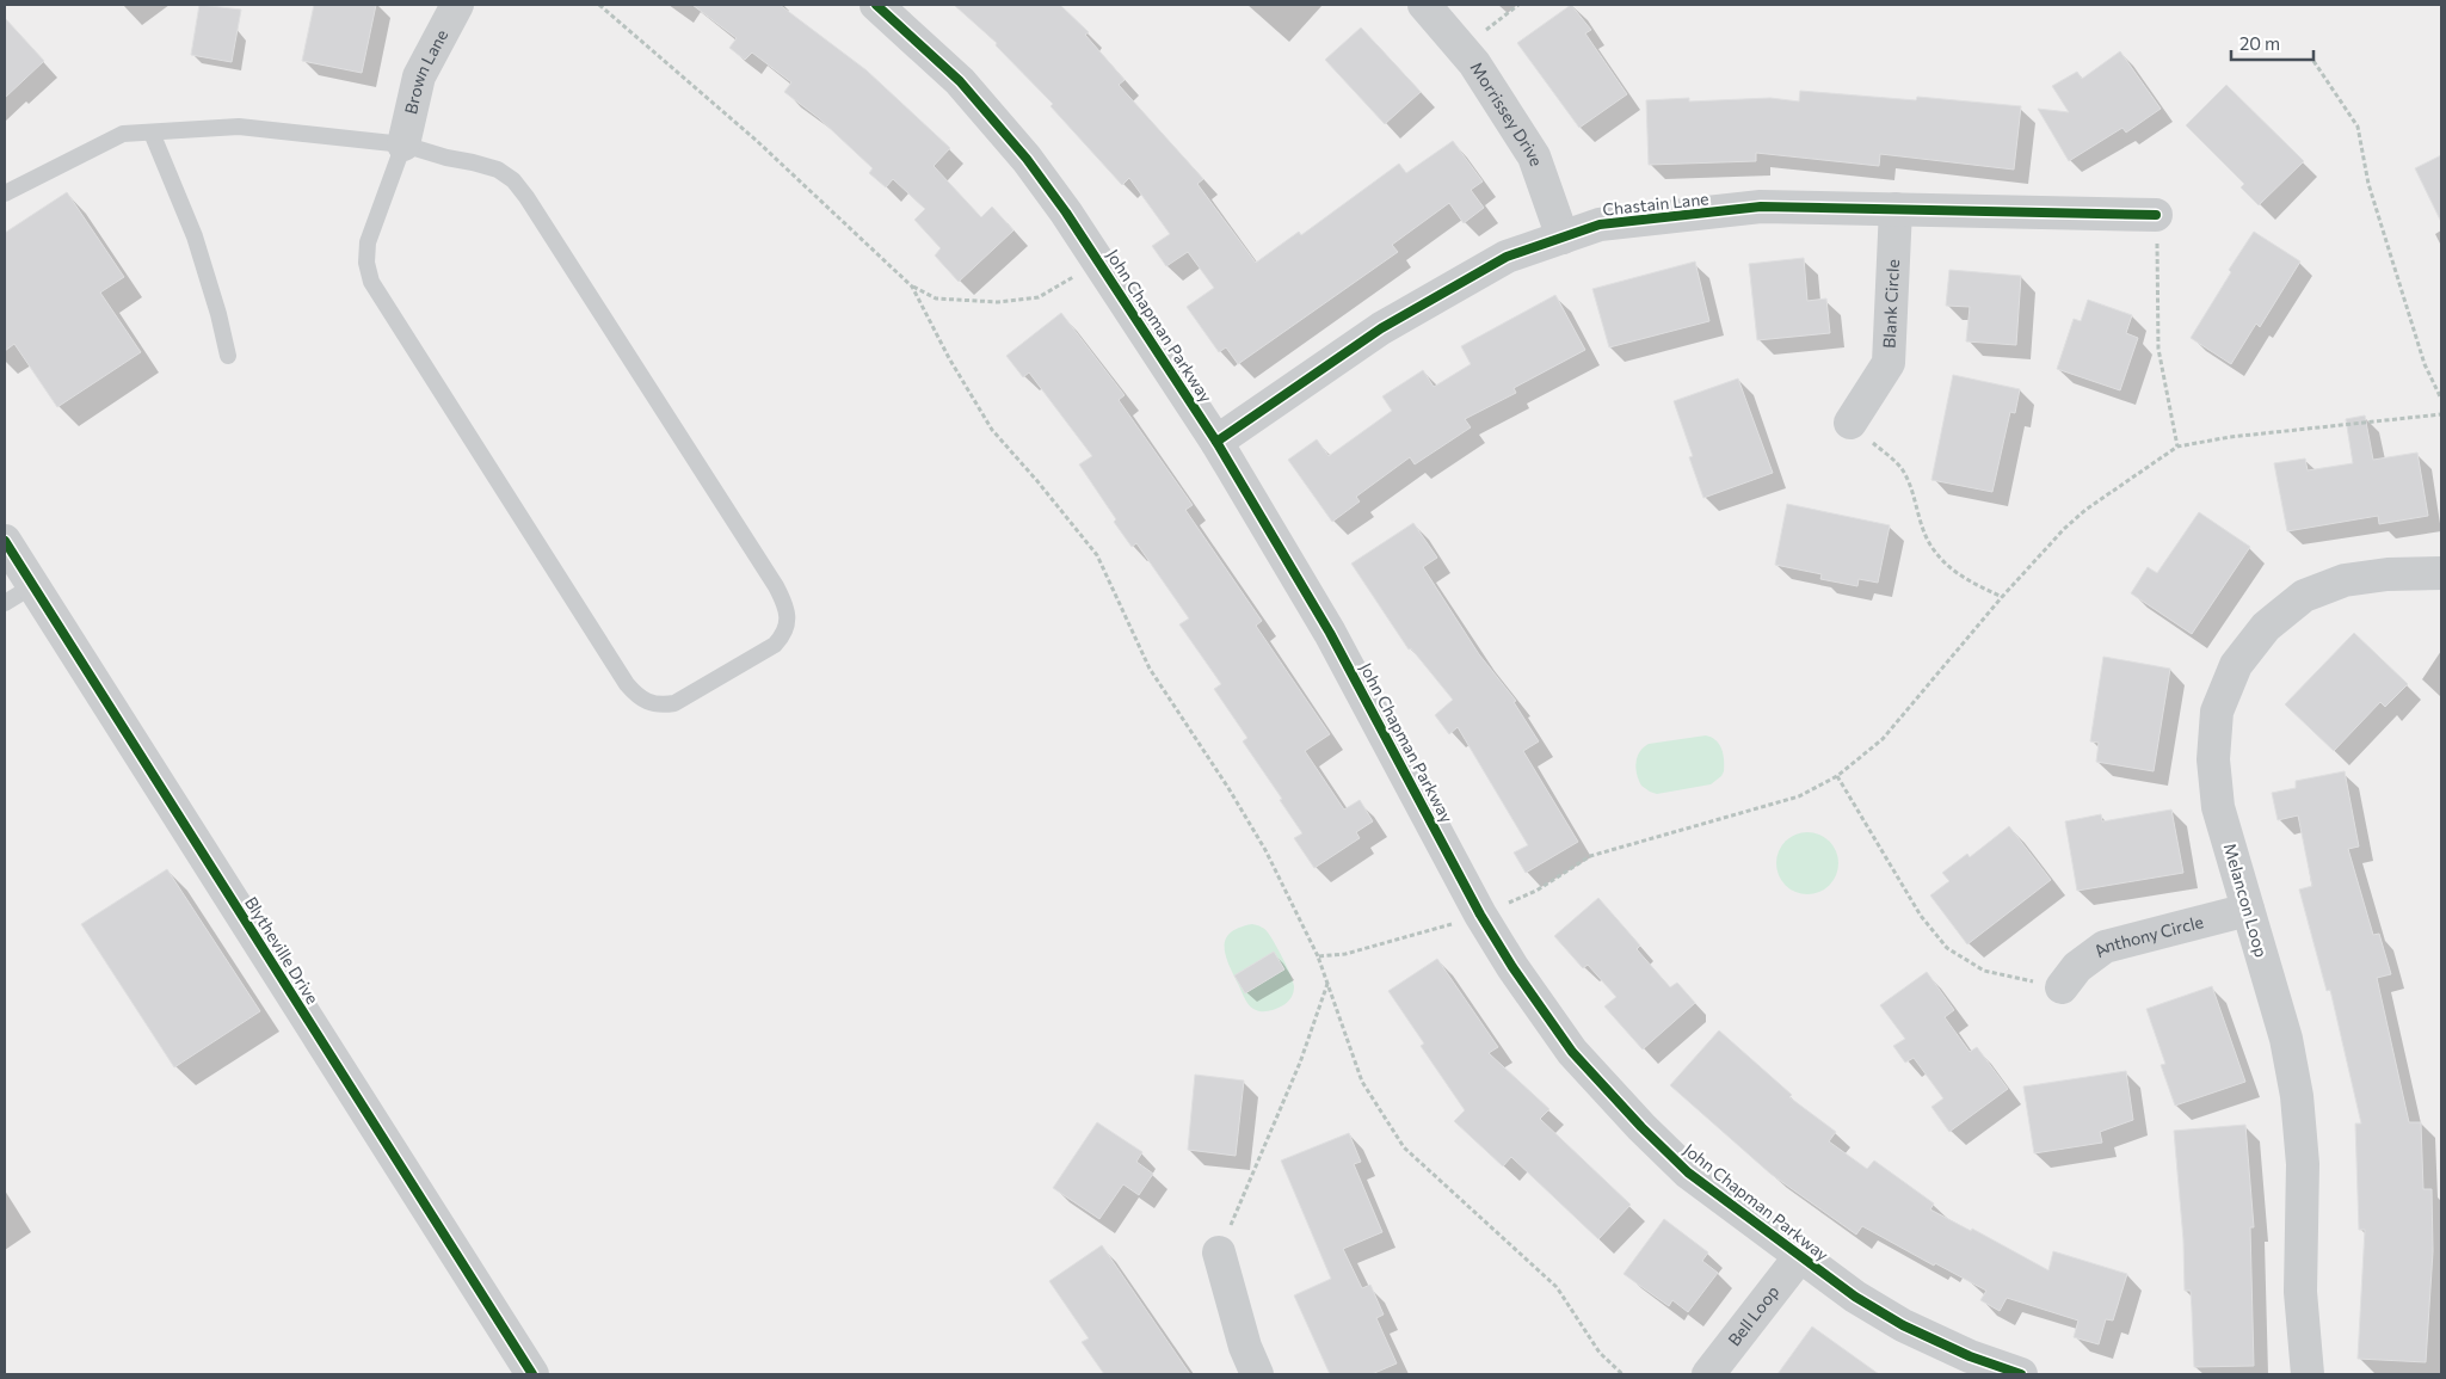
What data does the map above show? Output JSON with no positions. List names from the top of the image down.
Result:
{
  "streets": {
    "street": [
      "Brown Lane",
      "Morrissey Drive",
      "Chastain Lane",
      "Blank Circle",
      "John Chapman Parkway",
      "Melancon Loop",
      "Anthony Circle",
      "Blytheville Drive",
      "Bell Loop"
    ]
  },
  "crossings": [
    ["Morrissey Drive", "Chastain Lane"],
    ["Chastain Lane", "Blank Circle"],
    ["Chastain Lane", "John Chapman Parkway"],
    ["John Chapman Parkway", "Bell Loop"],
    ["Melancon Loop", "Anthony Circle"]
  ],
  "scale_bar": "20 m"
}
